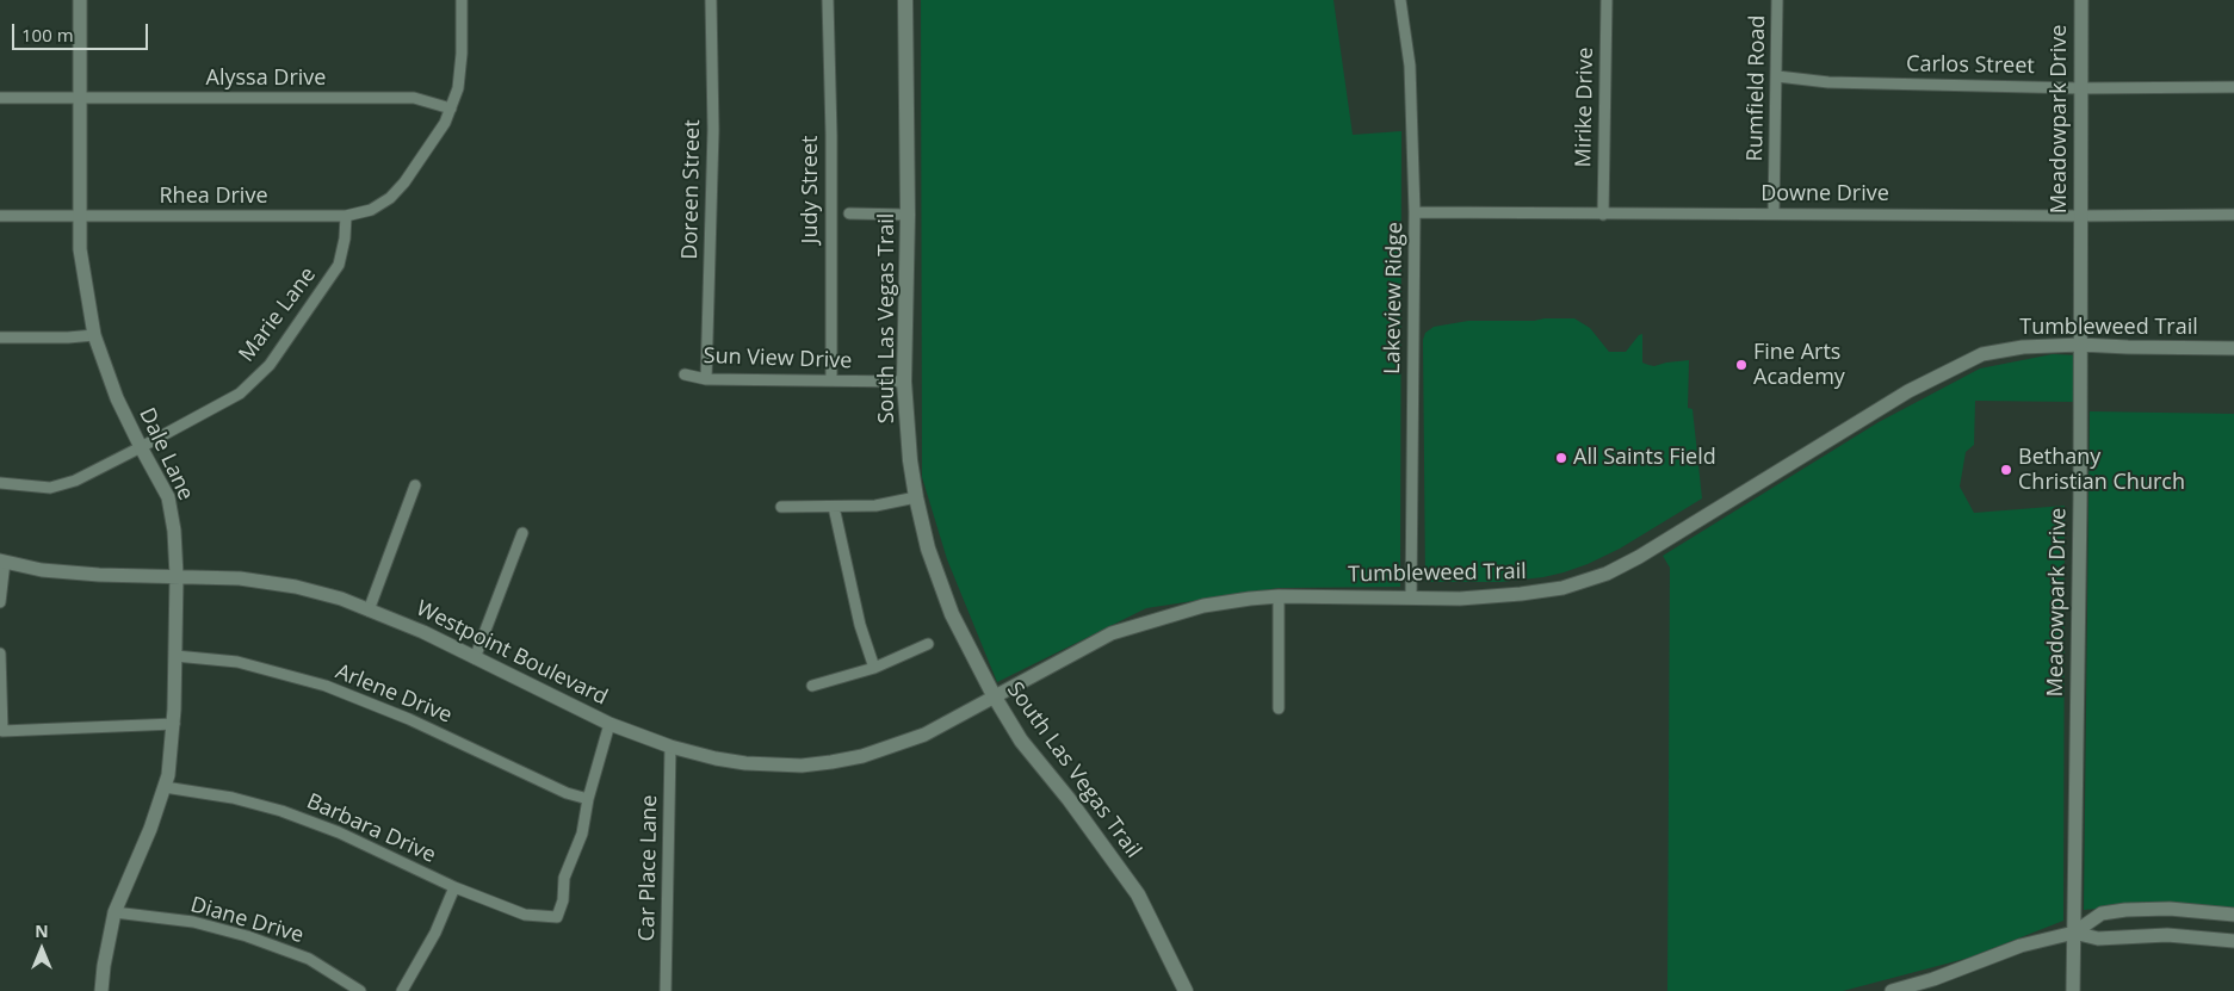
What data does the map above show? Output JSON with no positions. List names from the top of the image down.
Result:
{
  "streets": {
    "main road": ["South Las Vegas Trail"],
    "street": [
      "Carlos Street",
      "Alyssa Drive",
      "Rumfield Road",
      "Mirike Drive",
      "Meadowpark Drive",
      "Doreen Street",
      "Judy Street",
      "Downe Drive",
      "Rhea Drive",
      "Lakeview Ridge",
      "Marie Lane",
      "Tumbleweed Trail",
      "Sun View Drive",
      "Dale Lane",
      "Westpoint Boulevard",
      "Arlene Drive",
      "Barbara Drive",
      "Car Place Lane",
      "Diane Drive"
    ]
  },
  "crossings": [
    ["Carlos Street", "Rumfield Road"],
    ["Carlos Street", "Meadowpark Drive"],
    ["Alyssa Drive", "Rhea Drive"],
    ["Alyssa Drive", "Dale Lane"],
    ["Rumfield Road", "Downe Drive"],
    ["Mirike Drive", "Downe Drive"],
    ["Meadowpark Drive", "Downe Drive"],
    ["Meadowpark Drive", "Tumbleweed Trail"],
    ["Doreen Street", "Sun View Drive"],
    ["Judy Street", "Sun View Drive"],
    ["Downe Drive", "Lakeview Ridge"],
    ["Rhea Drive", "Marie Lane"],
    ["Rhea Drive", "Dale Lane"],
    ["Lakeview Ridge", "Tumbleweed Trail"],
    ["Marie Lane", "Dale Lane"],
    ["South Las Vegas Trail", "Tumbleweed Trail"],
    ["South Las Vegas Trail", "Sun View Drive"],
    ["South Las Vegas Trail", "Westpoint Boulevard"],
    ["Tumbleweed Trail", "Westpoint Boulevard"],
    ["Dale Lane", "Westpoint Boulevard"],
    ["Dale Lane", "Arlene Drive"],
    ["Dale Lane", "Barbara Drive"],
    ["Dale Lane", "Diane Drive"],
    ["Westpoint Boulevard", "Car Place Lane"],
    ["Arlene Drive", "Barbara Drive"]
  ],
  "places": ["Fine Arts Academy", "All Saints Field", "Bethany Christian Church"],
  "scale_bar": "100 m",
  "north": "top"
}
